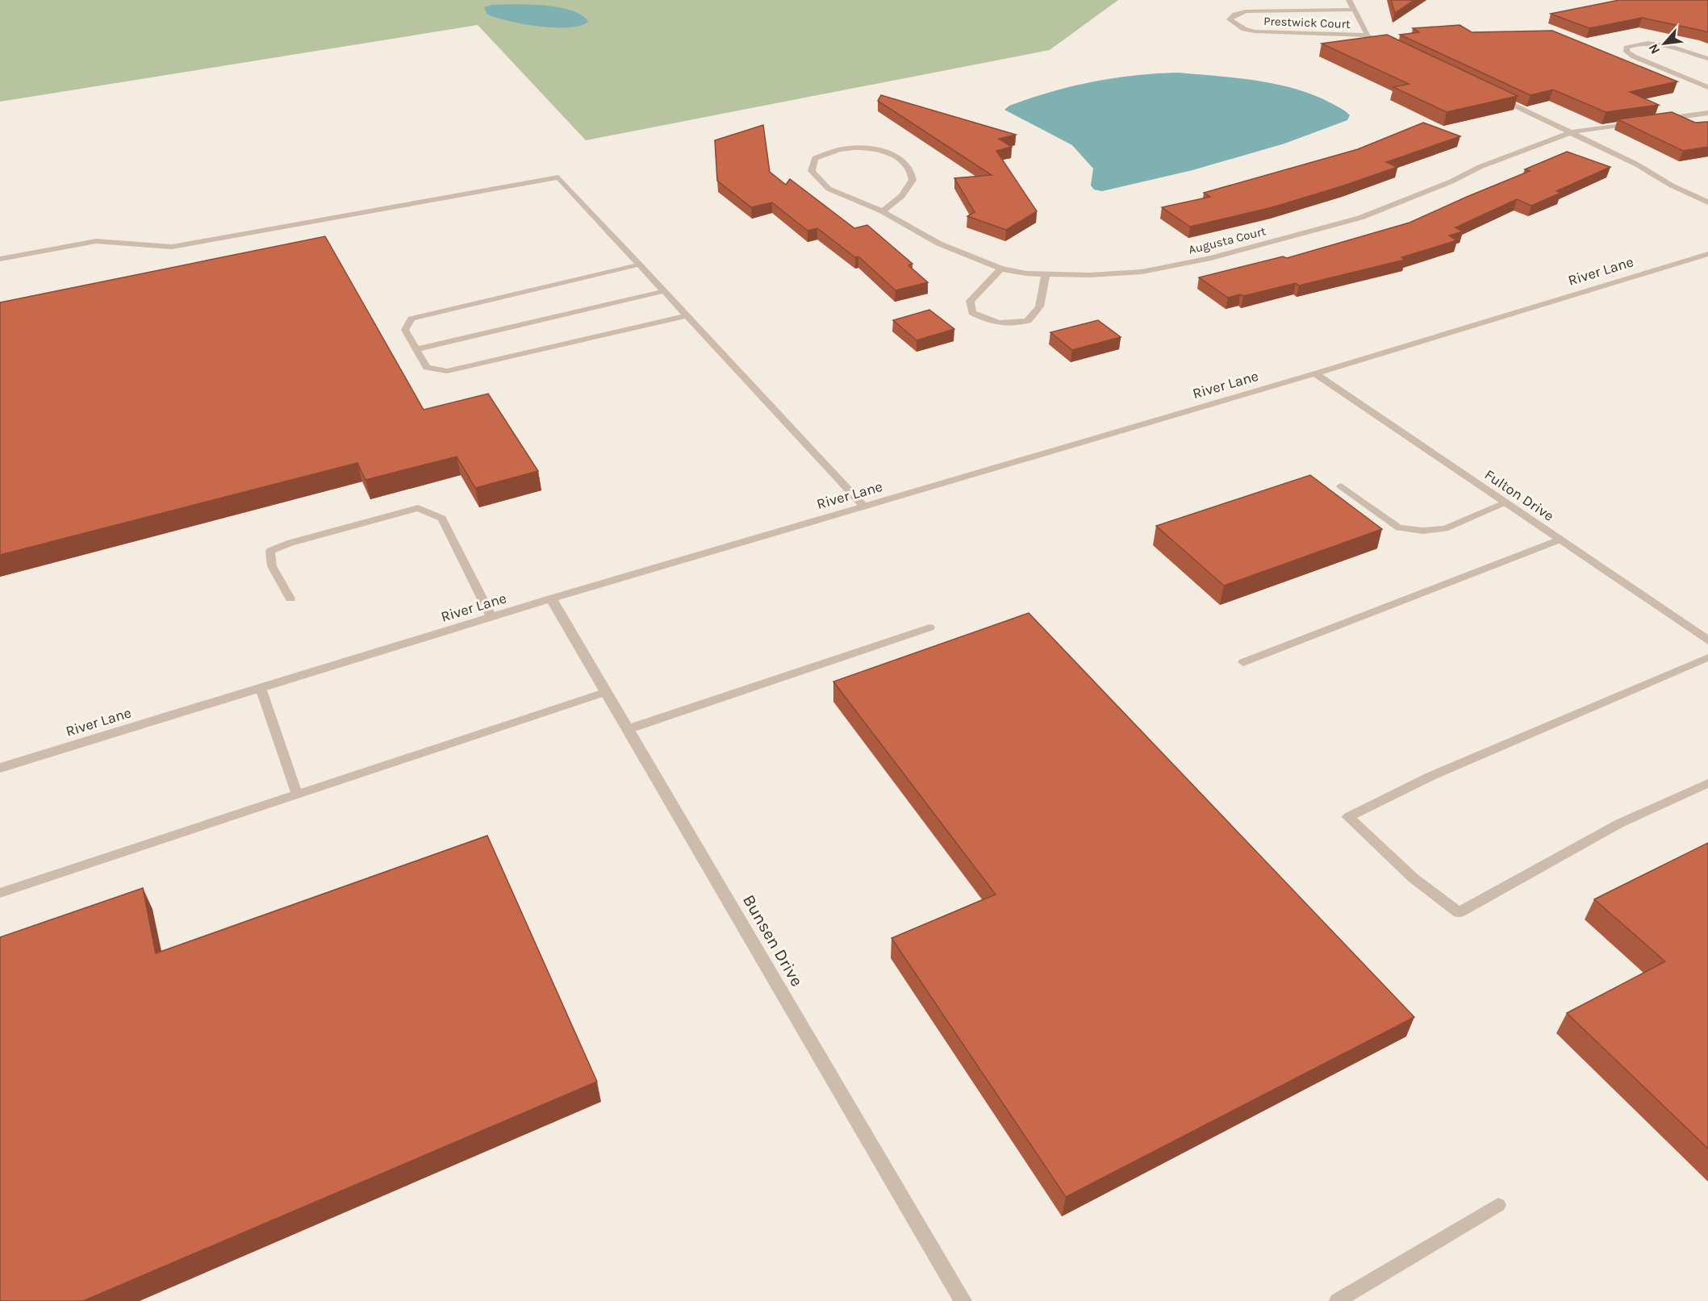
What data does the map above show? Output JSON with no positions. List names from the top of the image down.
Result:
{
  "streets": {
    "street": [
      "Prestwick Court",
      "Augusta Court",
      "River Lane",
      "Fulton Drive",
      "Bunsen Drive"
    ]
  },
  "crossings": [
    ["River Lane", "Fulton Drive"],
    ["River Lane", "Bunsen Drive"]
  ],
  "north": "bottom left"
}
